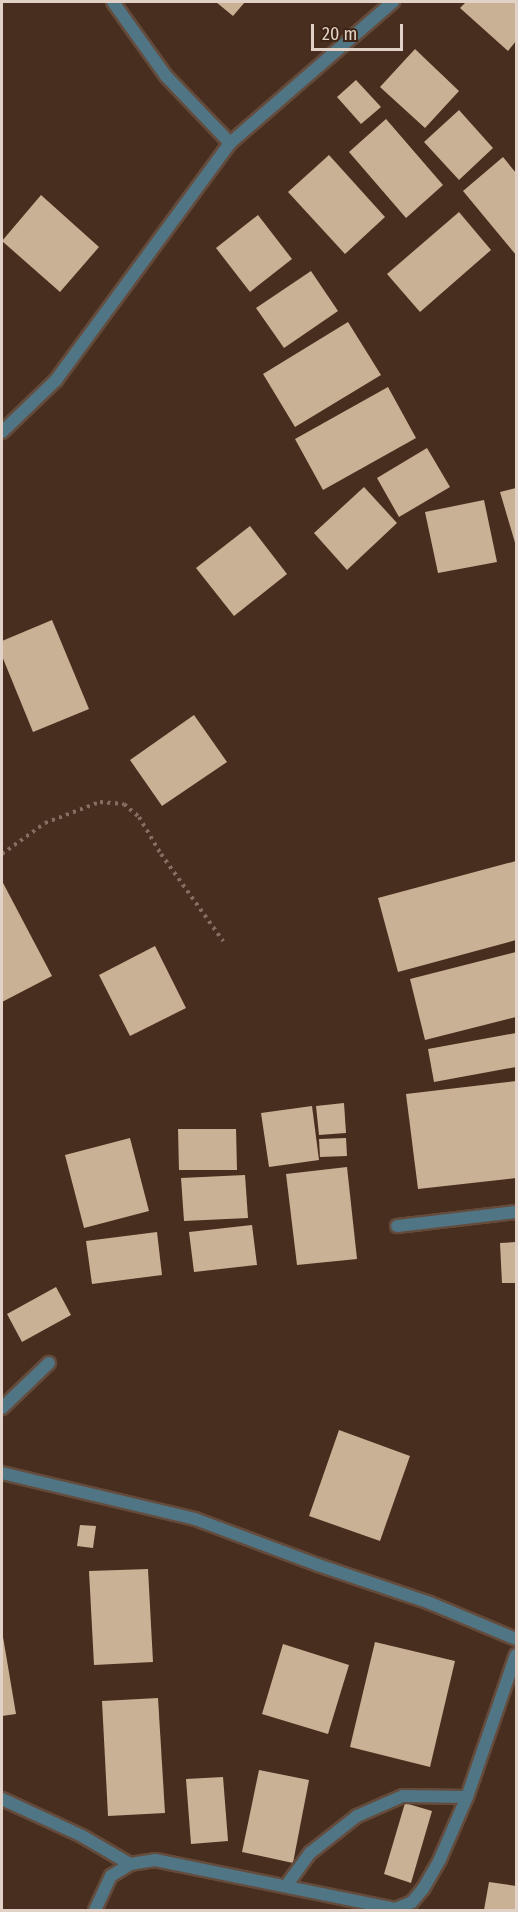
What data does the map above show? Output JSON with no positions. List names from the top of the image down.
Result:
{
  "scale_bar": "20 m"
}
